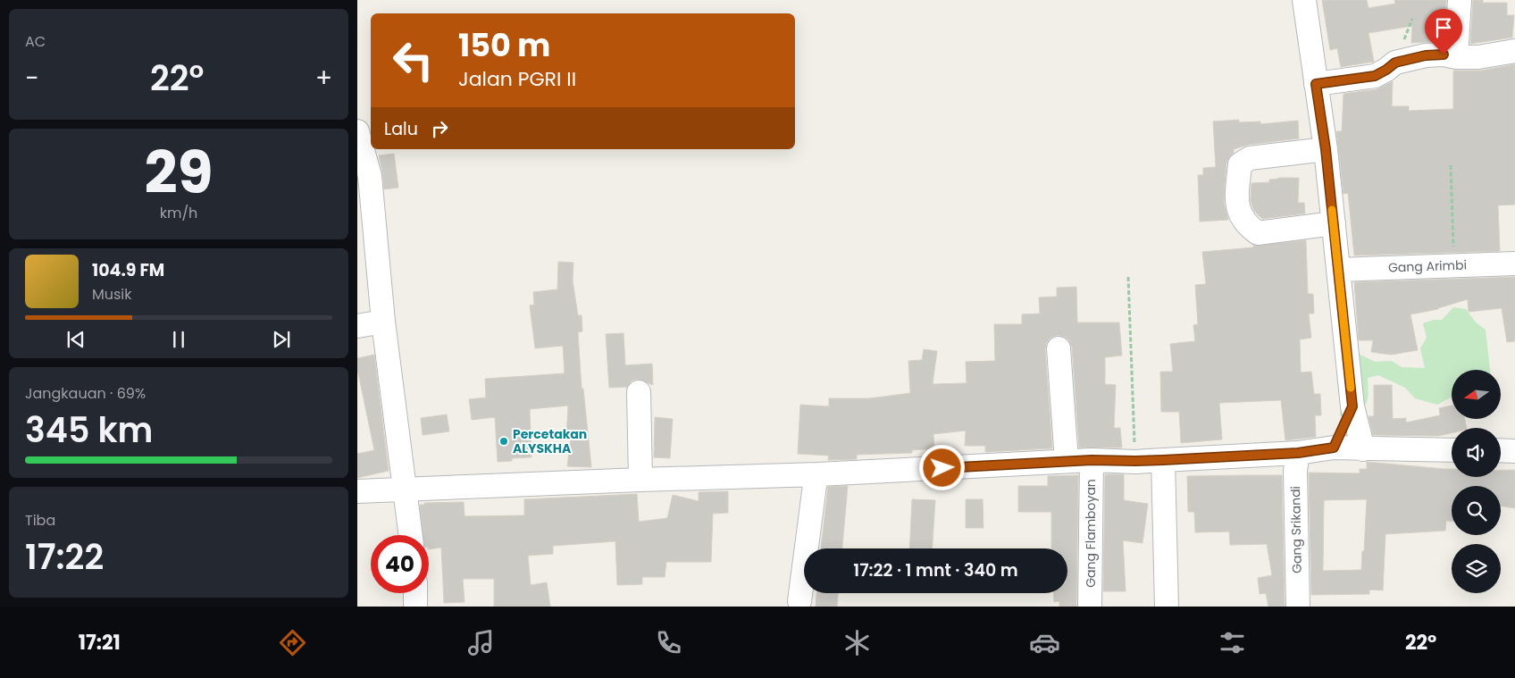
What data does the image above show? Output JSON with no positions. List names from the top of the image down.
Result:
{
  "streets": {
    "street": ["Gang Arimbi", "Gang Srikandi", "Gang Flamboyan"]
  },
  "places": ["Percetakan ALYSKHA"],
  "north": "left",
  "page": {
    "tile": [
      "AC",
      ["29", "km/h"],
      ["Jangkauan · 69%", "345 km"],
      ["Tiba", "17:22"]
    ],
    "turn": ["150 m", "Jalan PGRI II"],
    "heat": ["−", "22°", "+"],
    "then": "Lalu",
    "song": ["104.9 FM", "Musik"],
    "limit": "40",
    "trip": "17:22 · 1 mnt · 340 m",
    "tabs": ["17:21", "22°"]
  }
}
